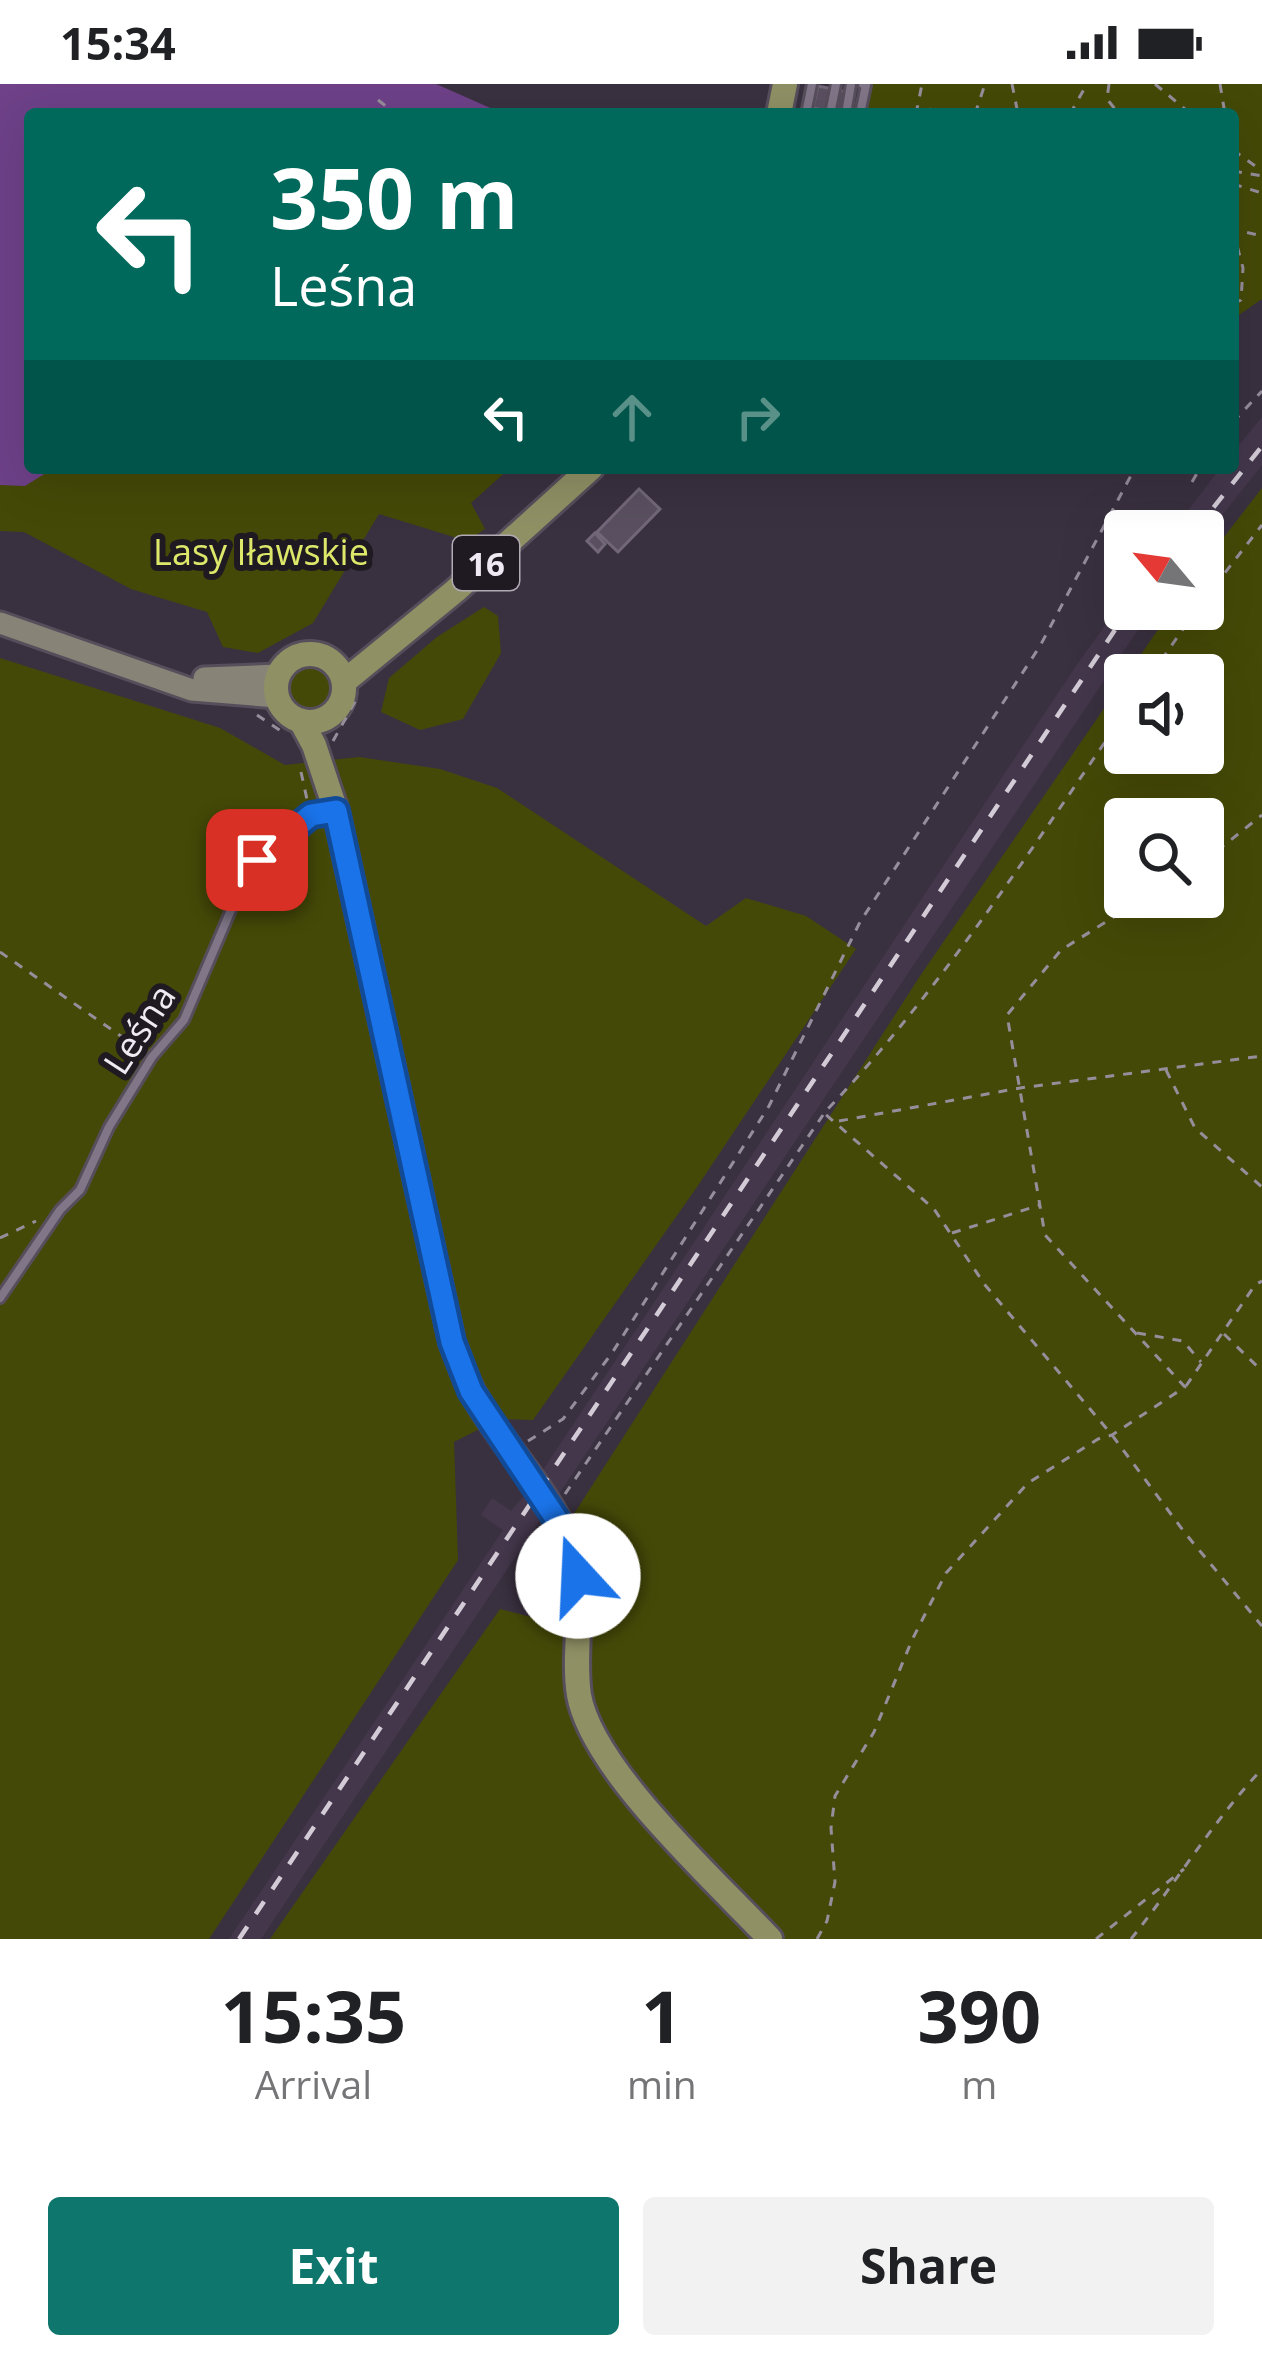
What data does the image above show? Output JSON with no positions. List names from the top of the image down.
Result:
{
  "streets": {
    "main road": ["16"],
    "lane": ["Leśna"]
  },
  "parks": ["Lasy Iławskie"],
  "north": "top left",
  "page": {
    "status": "15:34",
    "turn": ["350 m", "Leśna"],
    "eta": [
      "15:35",
      "Arrival",
      "1",
      "min",
      "390",
      "m"
    ],
    "buttons": ["Exit", "Share"]
  }
}
